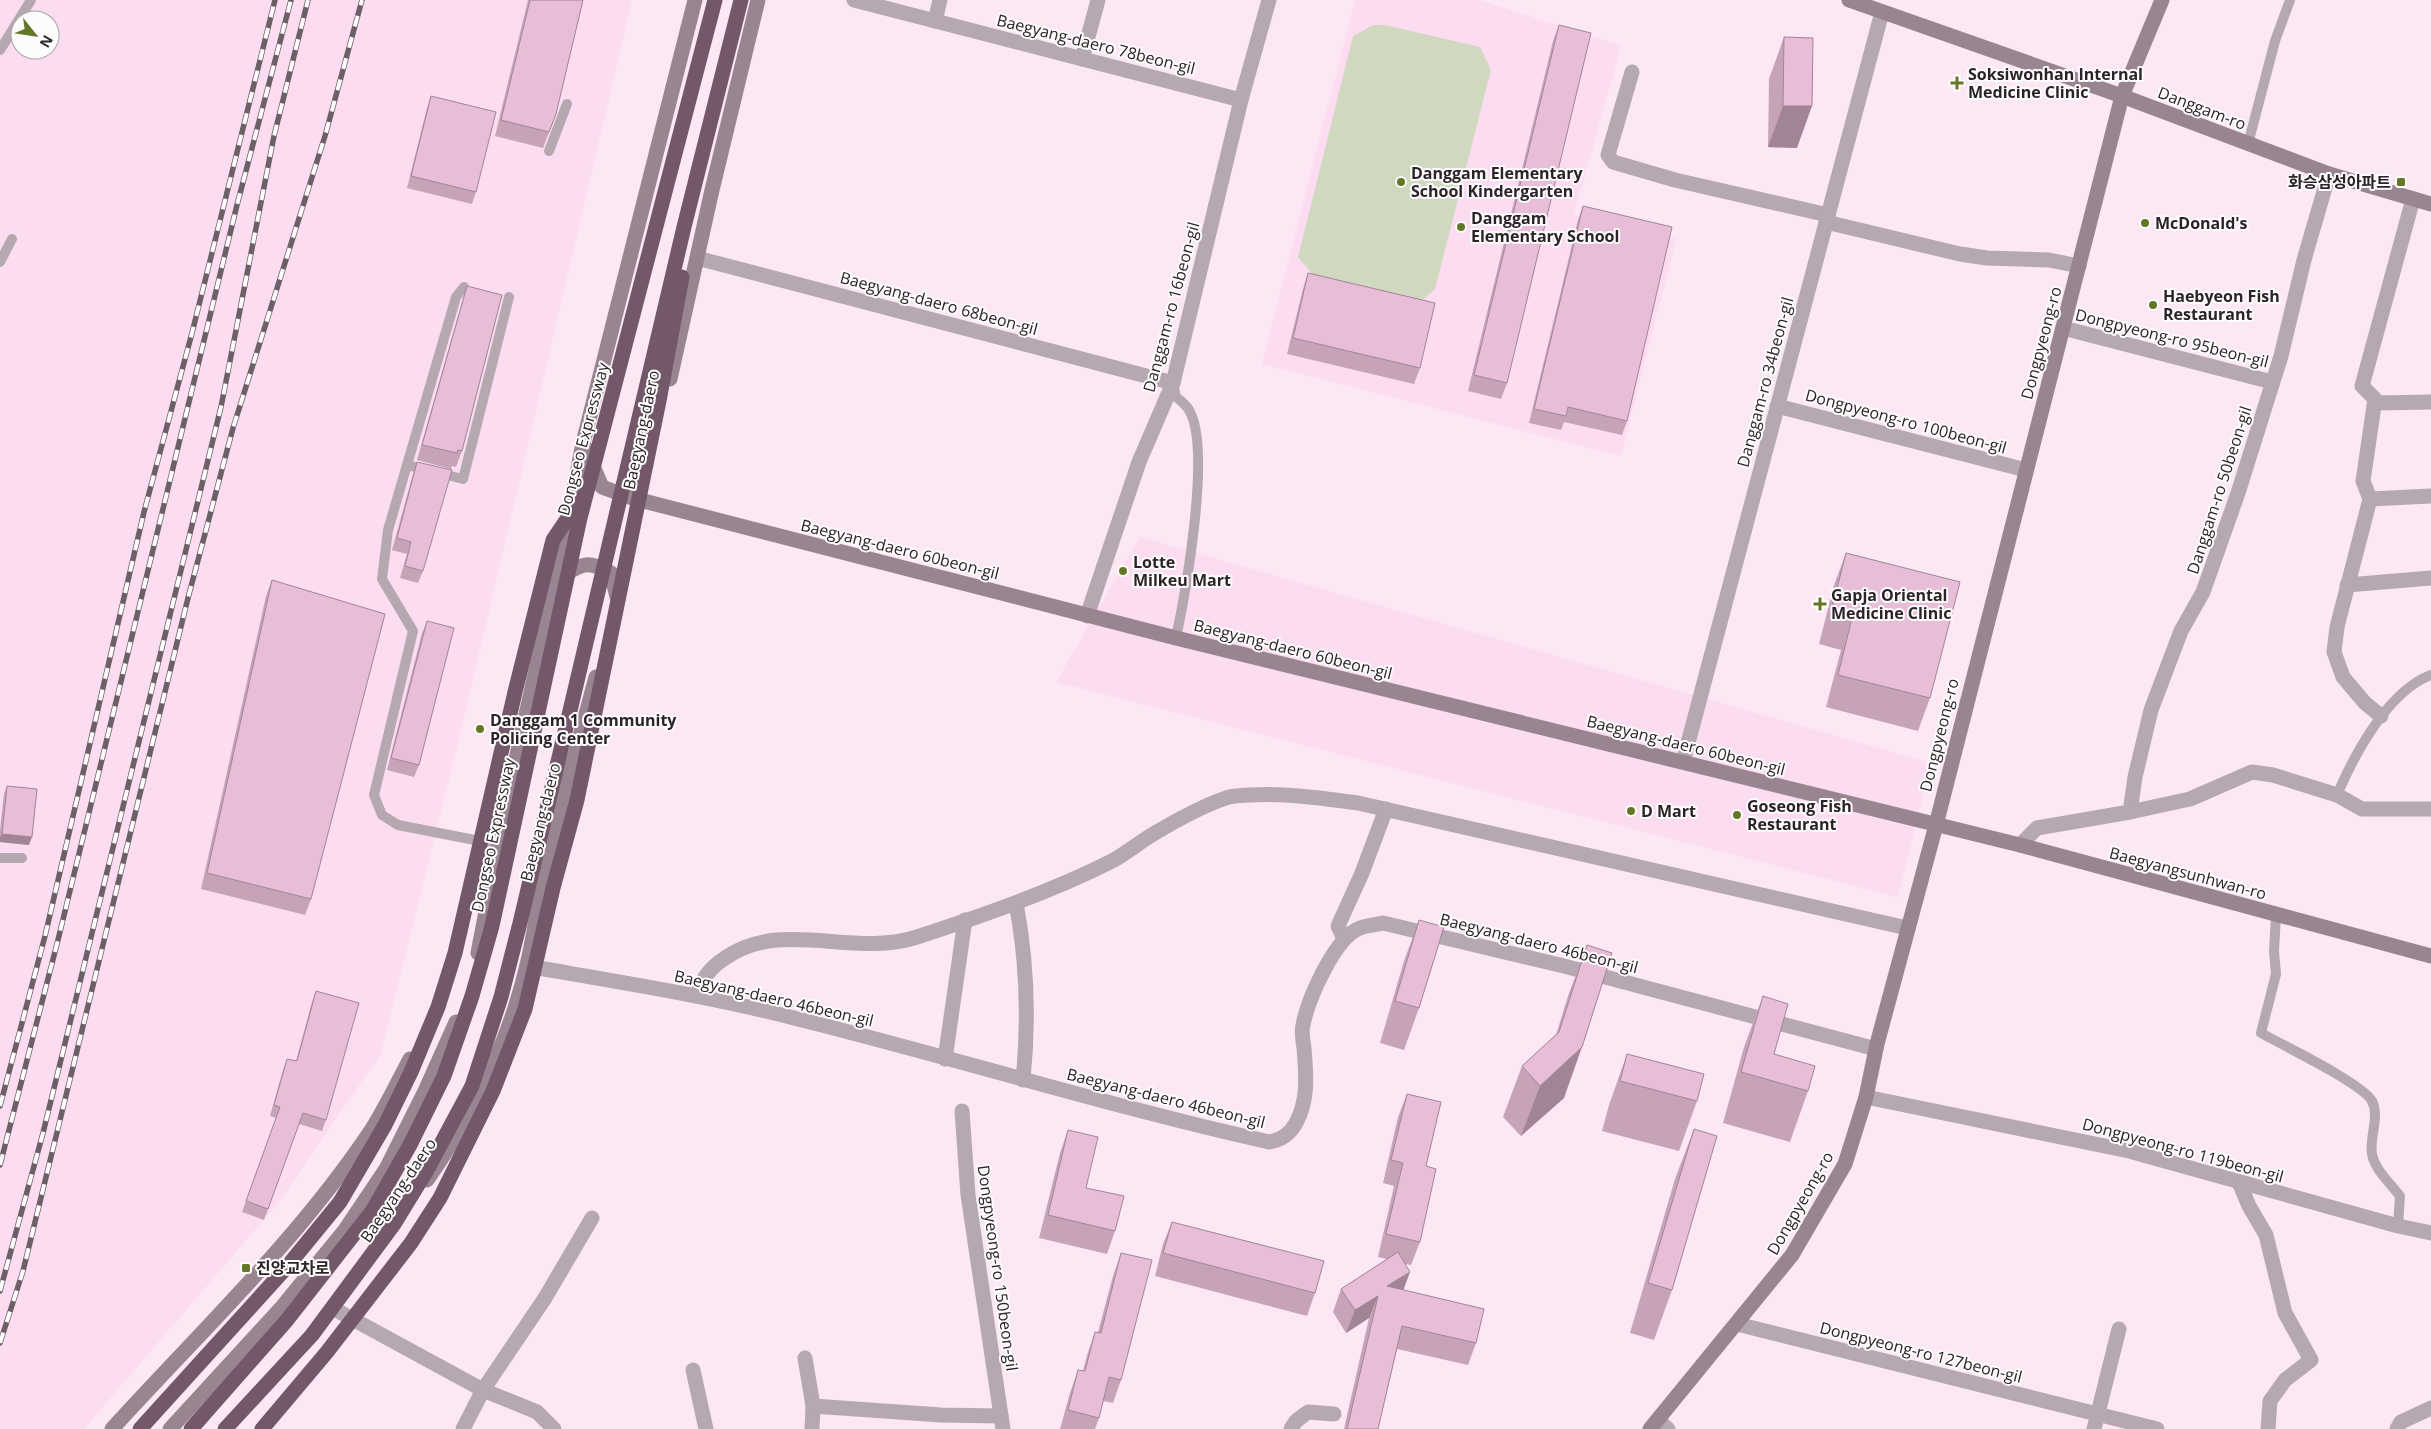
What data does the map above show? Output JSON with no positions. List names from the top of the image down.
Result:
{
  "streets": {
    "highway": ["Dongseo Expressway"],
    "main road": [
      "Danggam-ro",
      "Dongpyeong-ro",
      "Baegyang-daero",
      "Baegyang-daero 60beon-gil",
      "Baegyangsunhwan-ro"
    ],
    "street": [
      "Baegyang-daero 78beon-gil",
      "Baegyang-daero 68beon-gil",
      "Danggam-ro 16beon-gil",
      "Dongpyeong-ro 95beon-gil",
      "Danggam-ro 34beon-gil",
      "Dongpyeong-ro 100beon-gil",
      "Danggam-ro 50beon-gil",
      "Baegyang-daero 46beon-gil",
      "Dongpyeong-ro 119beon-gil",
      "Dongpyeong-ro 150beon-gil",
      "Dongpyeong-ro 127beon-gil"
    ]
  },
  "crossings": [
    ["Baegyang-daero 78beon-gil", "Danggam-ro 16beon-gil"],
    ["Danggam-ro", "Dongpyeong-ro"],
    ["Danggam-ro", "Danggam-ro 34beon-gil"],
    ["Danggam-ro", "Danggam-ro 50beon-gil"],
    ["Baegyang-daero 68beon-gil", "Danggam-ro 16beon-gil"],
    ["Baegyang-daero 68beon-gil", "Baegyang-daero"],
    ["Danggam-ro 16beon-gil", "Baegyang-daero 60beon-gil"],
    ["Dongpyeong-ro 95beon-gil", "Dongpyeong-ro"],
    ["Dongpyeong-ro 95beon-gil", "Danggam-ro 50beon-gil"],
    ["Dongpyeong-ro", "Dongpyeong-ro 100beon-gil"],
    ["Dongpyeong-ro", "Baegyang-daero 60beon-gil"],
    ["Dongpyeong-ro", "Baegyangsunhwan-ro"],
    ["Dongpyeong-ro", "Baegyang-daero 46beon-gil"],
    ["Dongpyeong-ro", "Dongpyeong-ro 119beon-gil"],
    ["Dongpyeong-ro", "Dongpyeong-ro 127beon-gil"],
    ["Danggam-ro 34beon-gil", "Dongpyeong-ro 100beon-gil"],
    ["Danggam-ro 34beon-gil", "Baegyang-daero 60beon-gil"],
    ["Baegyang-daero", "Baegyang-daero 60beon-gil"],
    ["Baegyang-daero", "Baegyang-daero 46beon-gil"],
    ["Baegyang-daero 60beon-gil", "Baegyangsunhwan-ro"]
  ],
  "places": {
    "health": ["Soksiwonhan Internal Medicine Clinic", "Gapja Oriental Medicine Clinic"],
    "other": [
      "Danggam Elementary School Kindergarten",
      "McDonald's",
      "Danggam Elementary School",
      "Haebyeon Fish Restaurant",
      "Lotte Milkeu Mart",
      "Danggam 1 Community Policing Center",
      "D Mart",
      "Goseong Fish Restaurant"
    ],
    "transit": ["화승삼성아파트", "진양교차로"]
  },
  "north": "bottom right"
}
